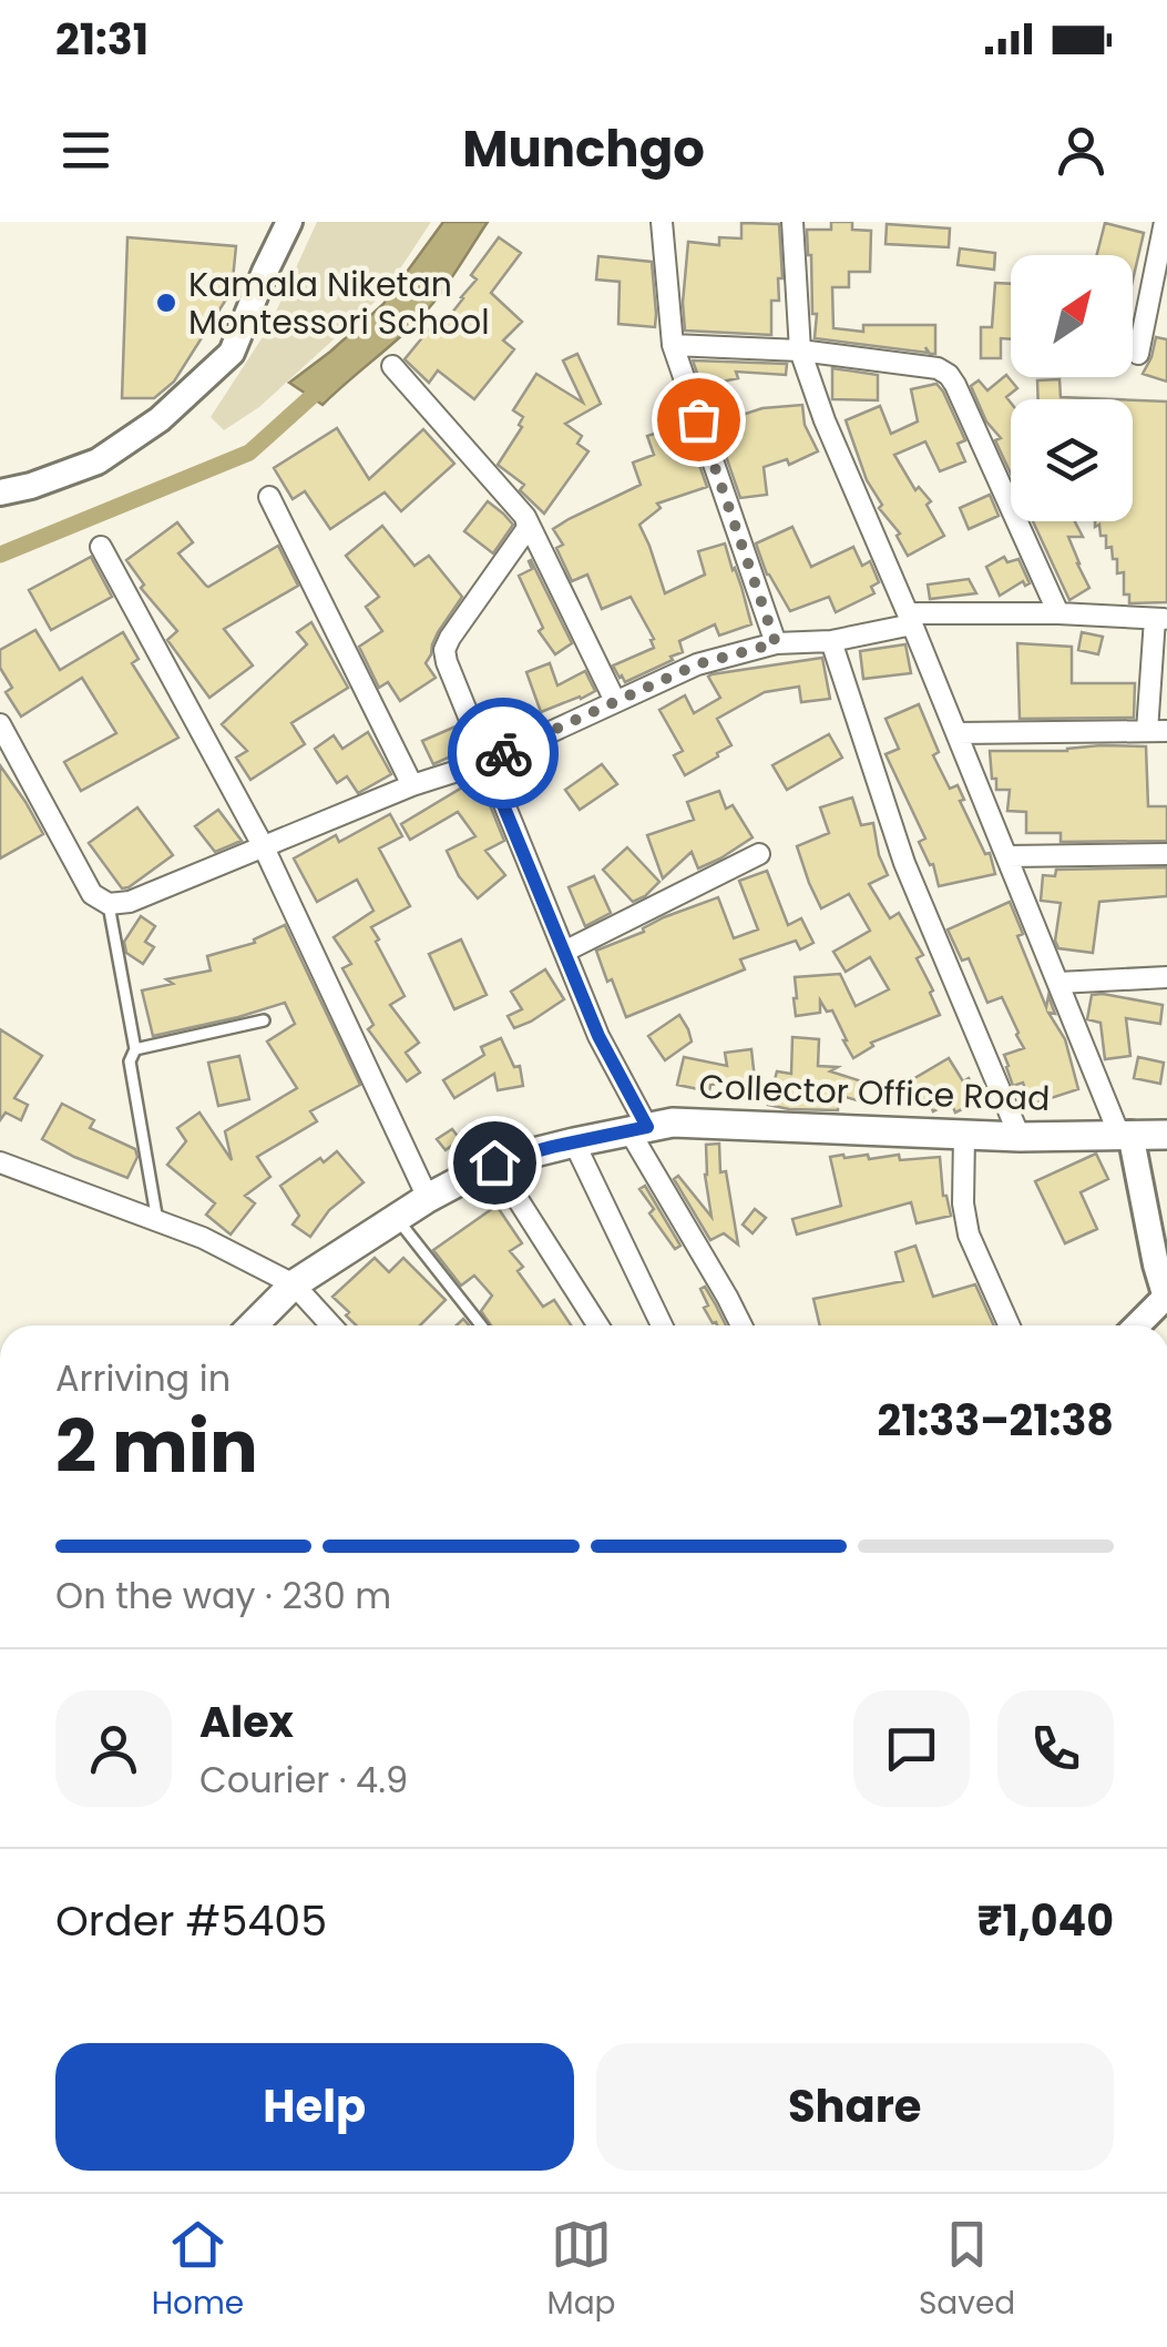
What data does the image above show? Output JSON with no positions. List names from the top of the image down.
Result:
{
  "streets": {
    "main road": ["Collector Office Road"]
  },
  "places": ["Kamala Niketan Montessori School"],
  "north": "top right",
  "page": {
    "status": "21:31",
    "header": "Munchgo",
    "heading": ["2 min", "Arriving in", "21:33–21:38"],
    "panel": [
      "Alex",
      "Courier · 4.9",
      "Order #5405",
      "₹1,040"
    ],
    "bar": "On the way · 230 m",
    "buttons": ["Help", "Share"],
    "tabs": ["Home", "Map", "Saved"]
  }
}
